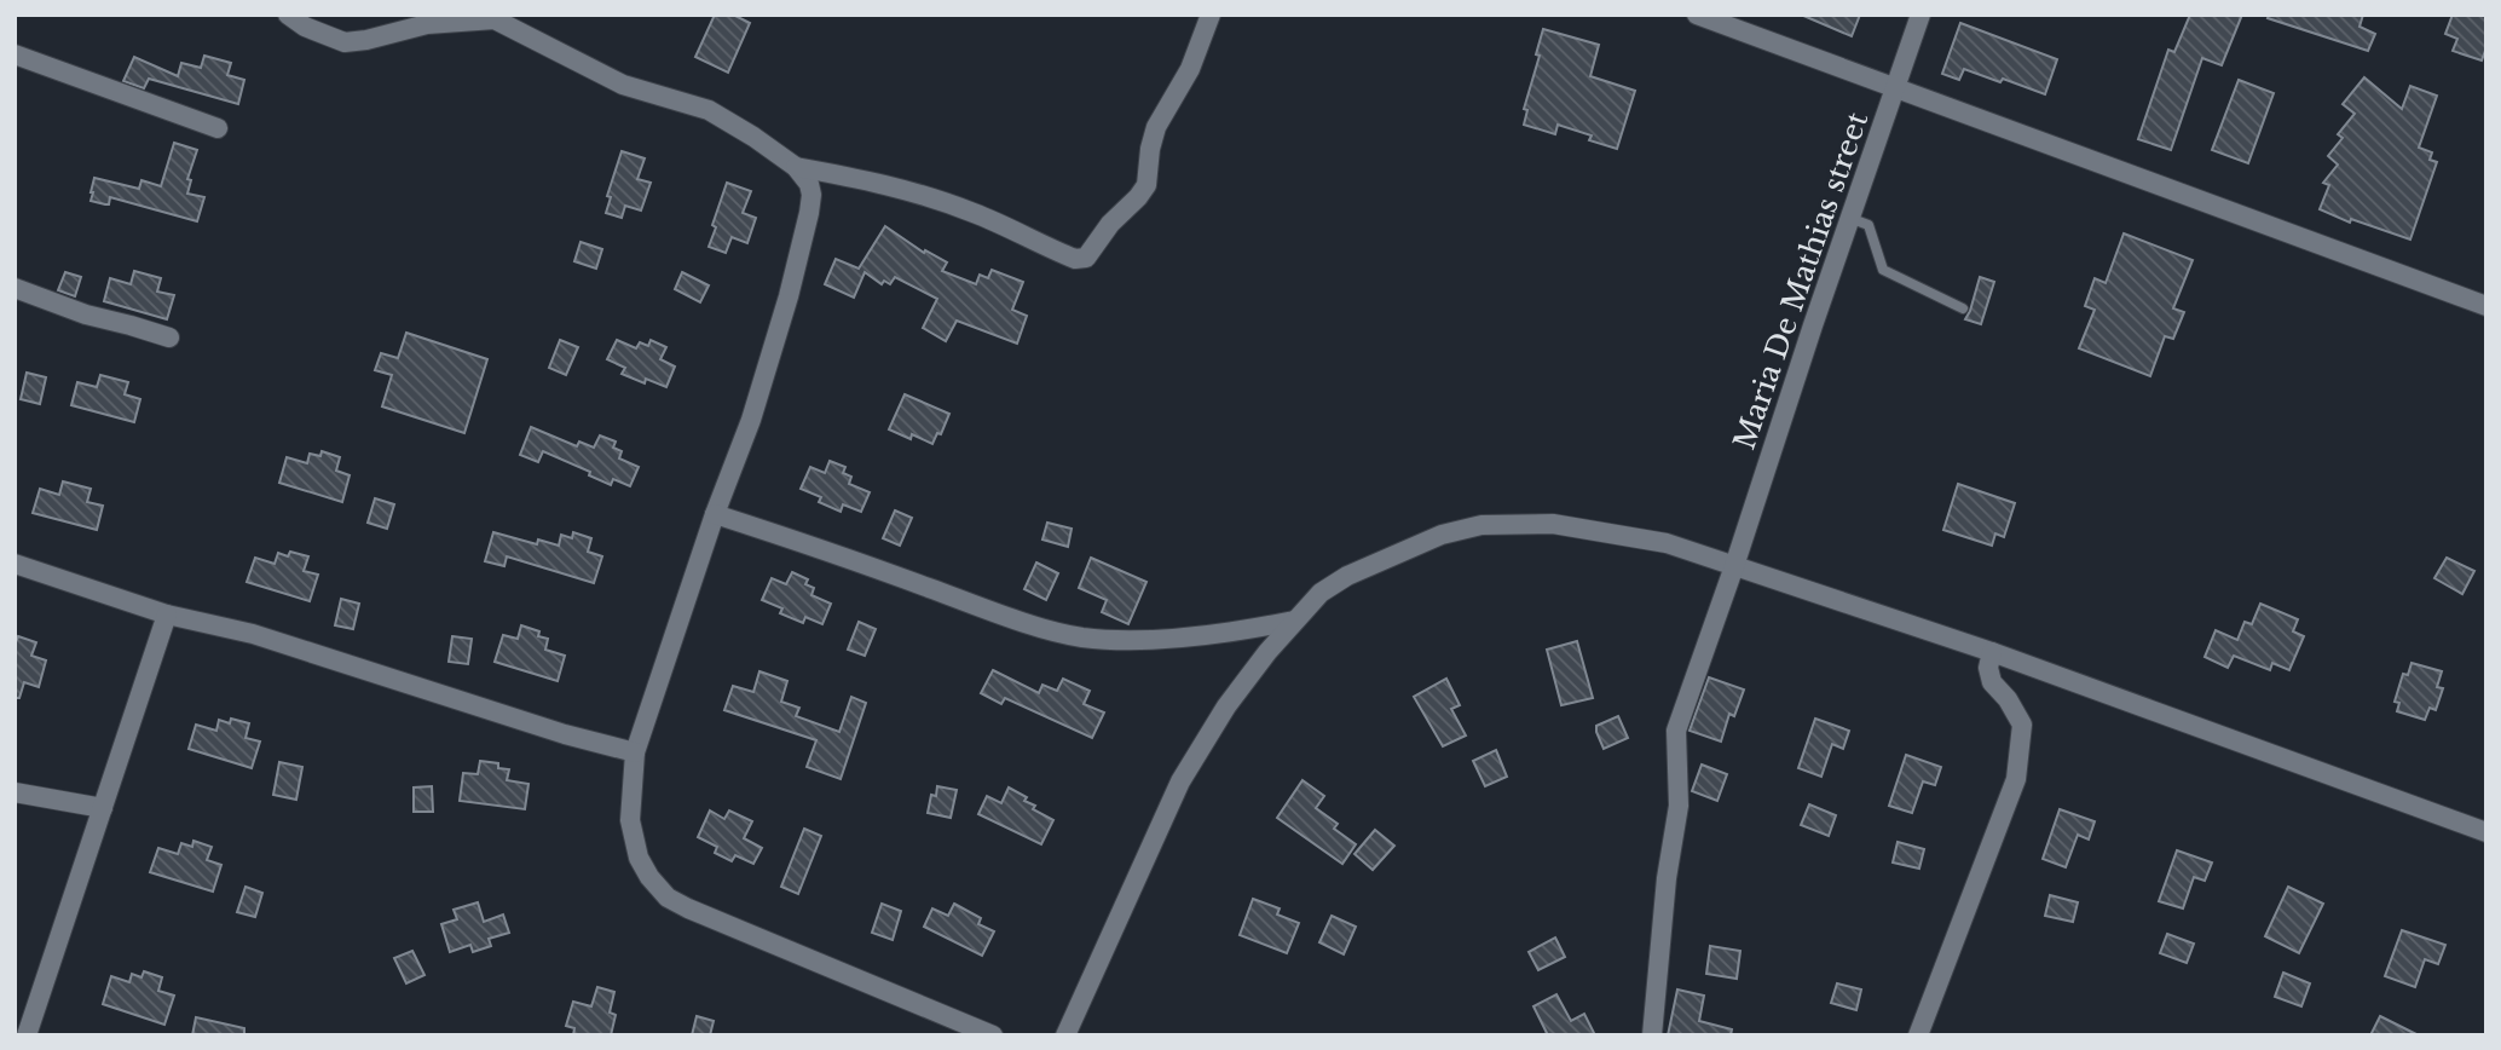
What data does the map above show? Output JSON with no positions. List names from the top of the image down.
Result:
{
  "streets": {
    "street": ["Maria De Mathias street"]
  }
}
